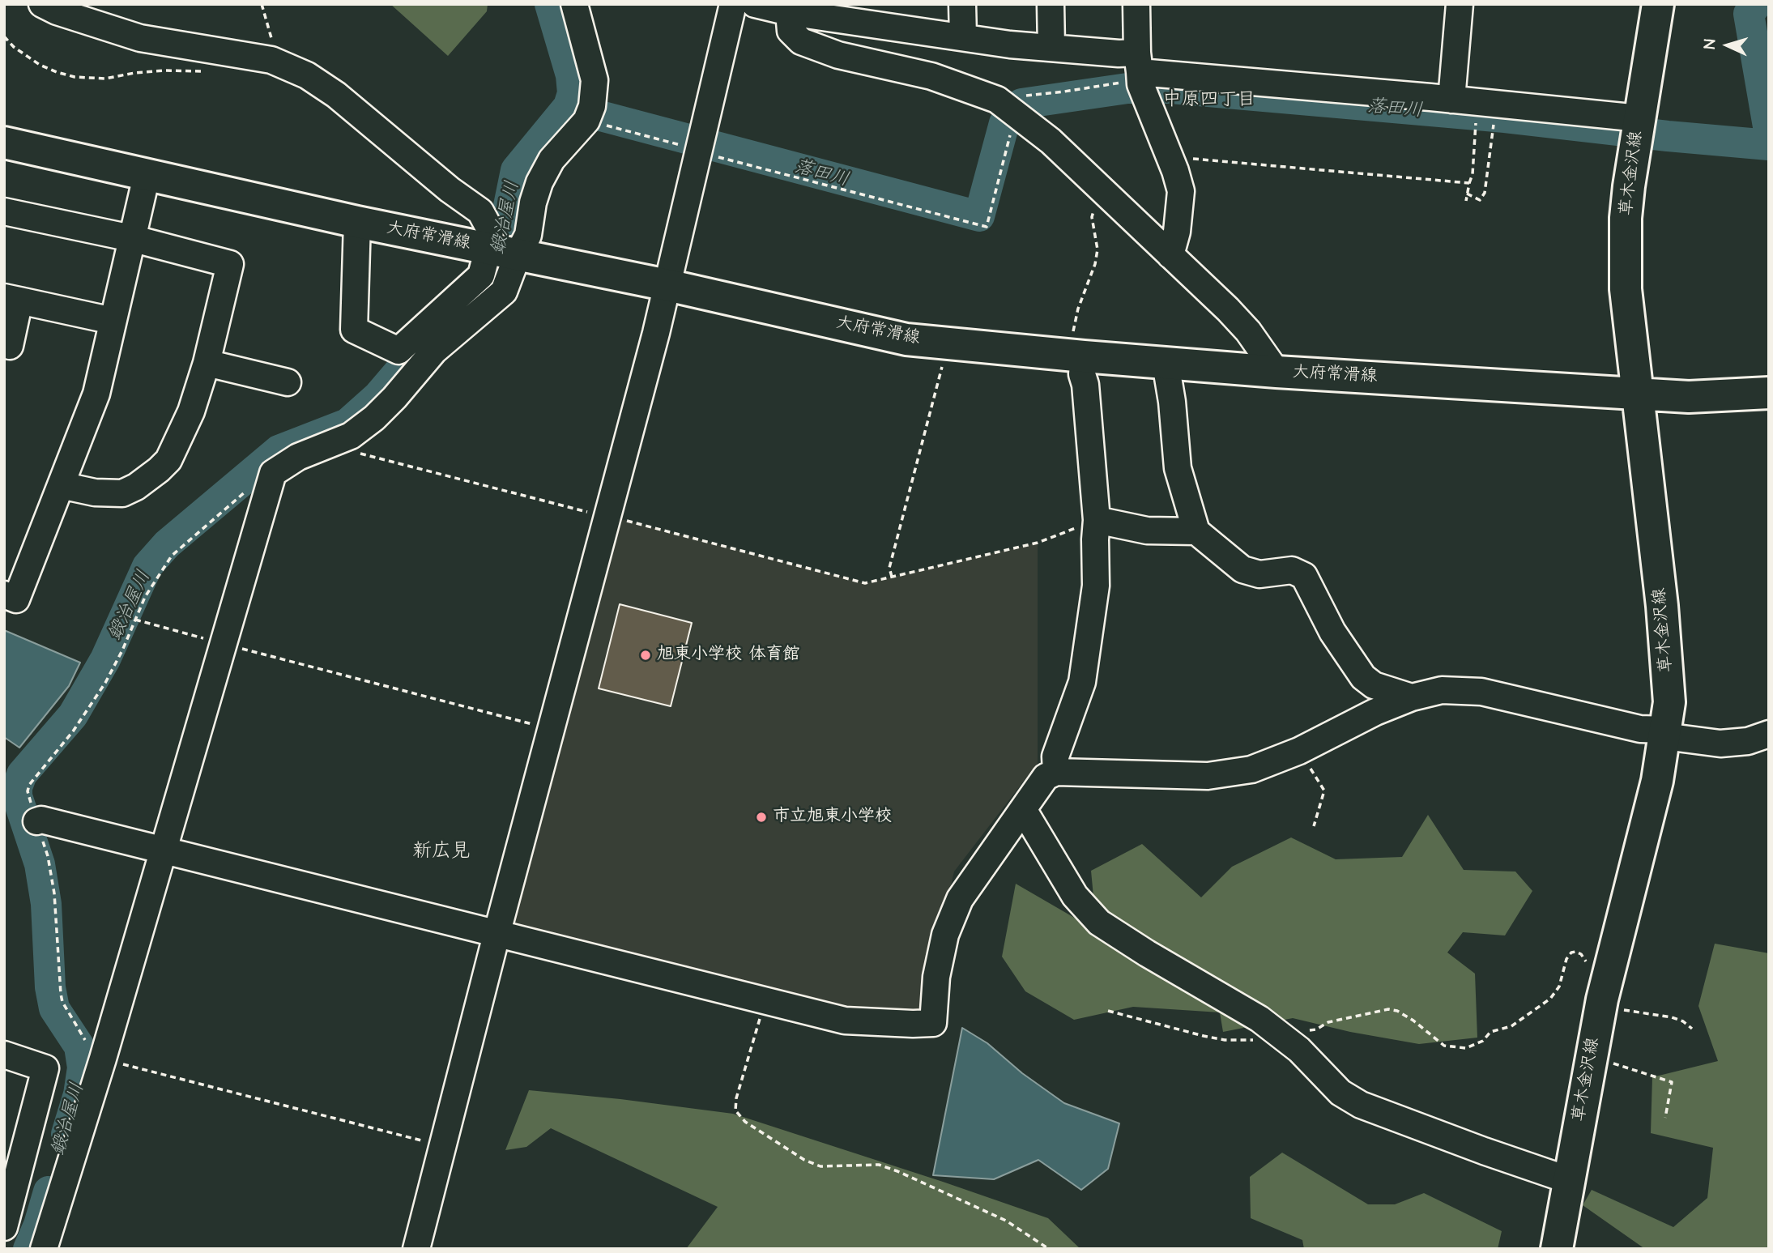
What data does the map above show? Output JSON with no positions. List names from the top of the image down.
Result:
{
  "streets": {
    "main road": ["草木金沢線", "大府常滑線"]
  },
  "crossings": [
    ["草木金沢線", "大府常滑線"]
  ],
  "districts": ["中原四丁目", "新広見"],
  "water": ["落田川", "鍛治屋川"],
  "places": ["旭東小学校 体育館", "市立旭東小学校"],
  "north": "left"
}
